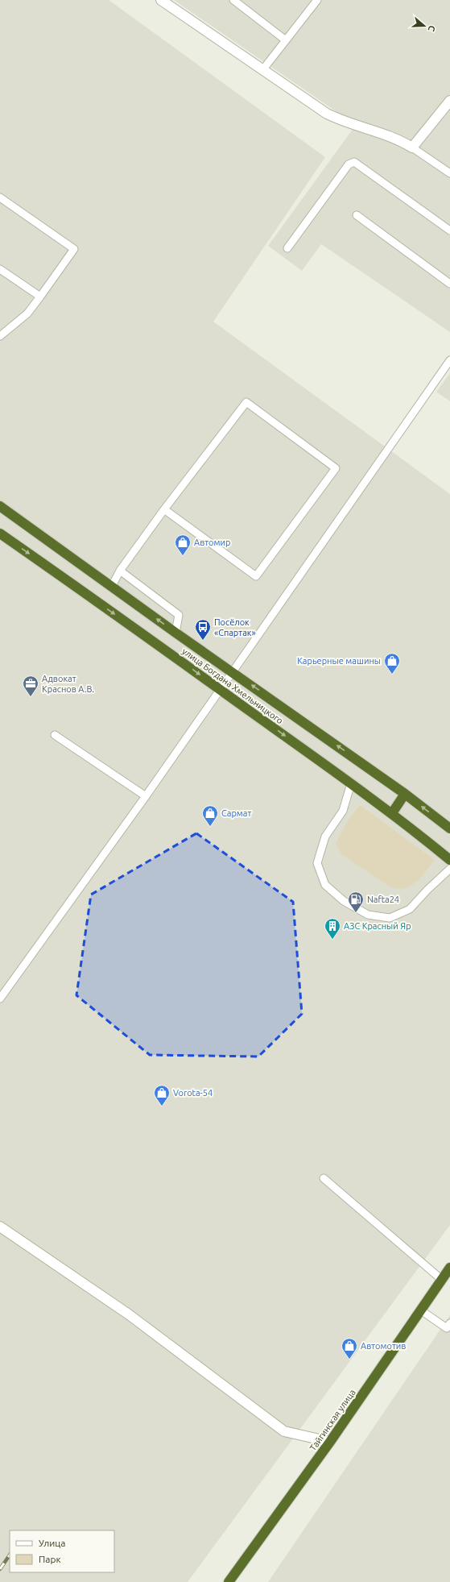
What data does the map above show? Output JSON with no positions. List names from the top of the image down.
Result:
{
  "streets": {
    "highway": ["улица Богдана Хмельницкого", "Тайгинская улица"]
  },
  "places": {
    "shop": [
      "Автомир",
      "Карьерные машины",
      "Сармат",
      "Vorota-54",
      "Автомотив"
    ],
    "bus stop": ["Посёлок «Спартак»"],
    "office": ["Адвокат Краснов А.В."],
    "fuel station": ["Nafta24"],
    "building": ["АЗС Красный Яр"]
  },
  "legend": ["Улица", "Парк"],
  "north": "right"
}
